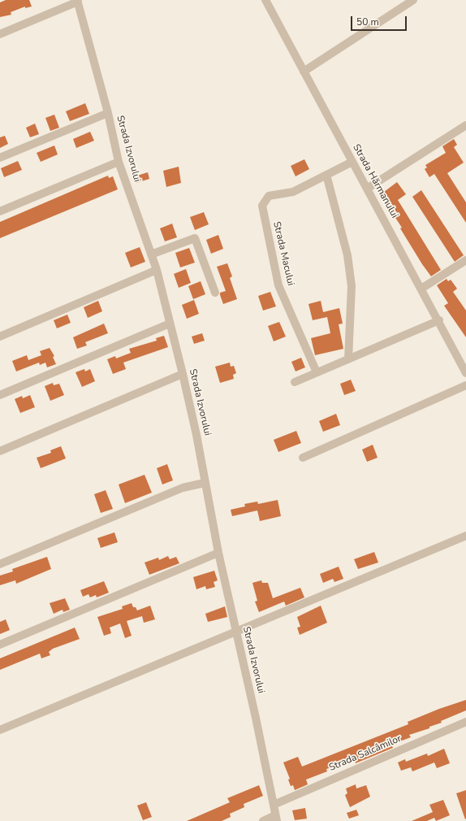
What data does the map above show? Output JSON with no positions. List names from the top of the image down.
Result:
{
  "streets": {
    "street": [
      "Strada Izvorului",
      "Strada Hărmanului",
      "Strada Macului",
      "Strada Salcâmilor"
    ]
  },
  "crossings": [
    ["Strada Izvorului", "Strada Salcâmilor"],
    ["Strada Hărmanului", "Strada Macului"]
  ],
  "scale_bar": "50 m"
}
